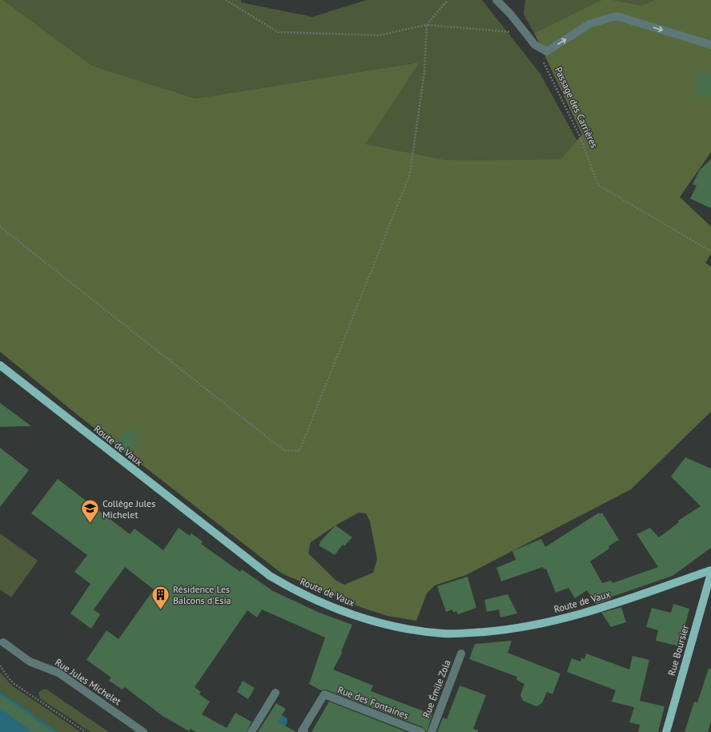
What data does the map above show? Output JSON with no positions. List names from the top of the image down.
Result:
{
  "streets": {
    "main road": ["Route de Vaux", "Rue Boursier"],
    "street": ["Rue Jules Michelet", "Rue Émile Zola", "Rue des Fontaines"],
    "path": ["Passage des Carrières"]
  },
  "places": {
    "school or university": ["Collège Jules Michelet"],
    "building": ["Résidence Les Balcons d'Esia"]
  }
}
